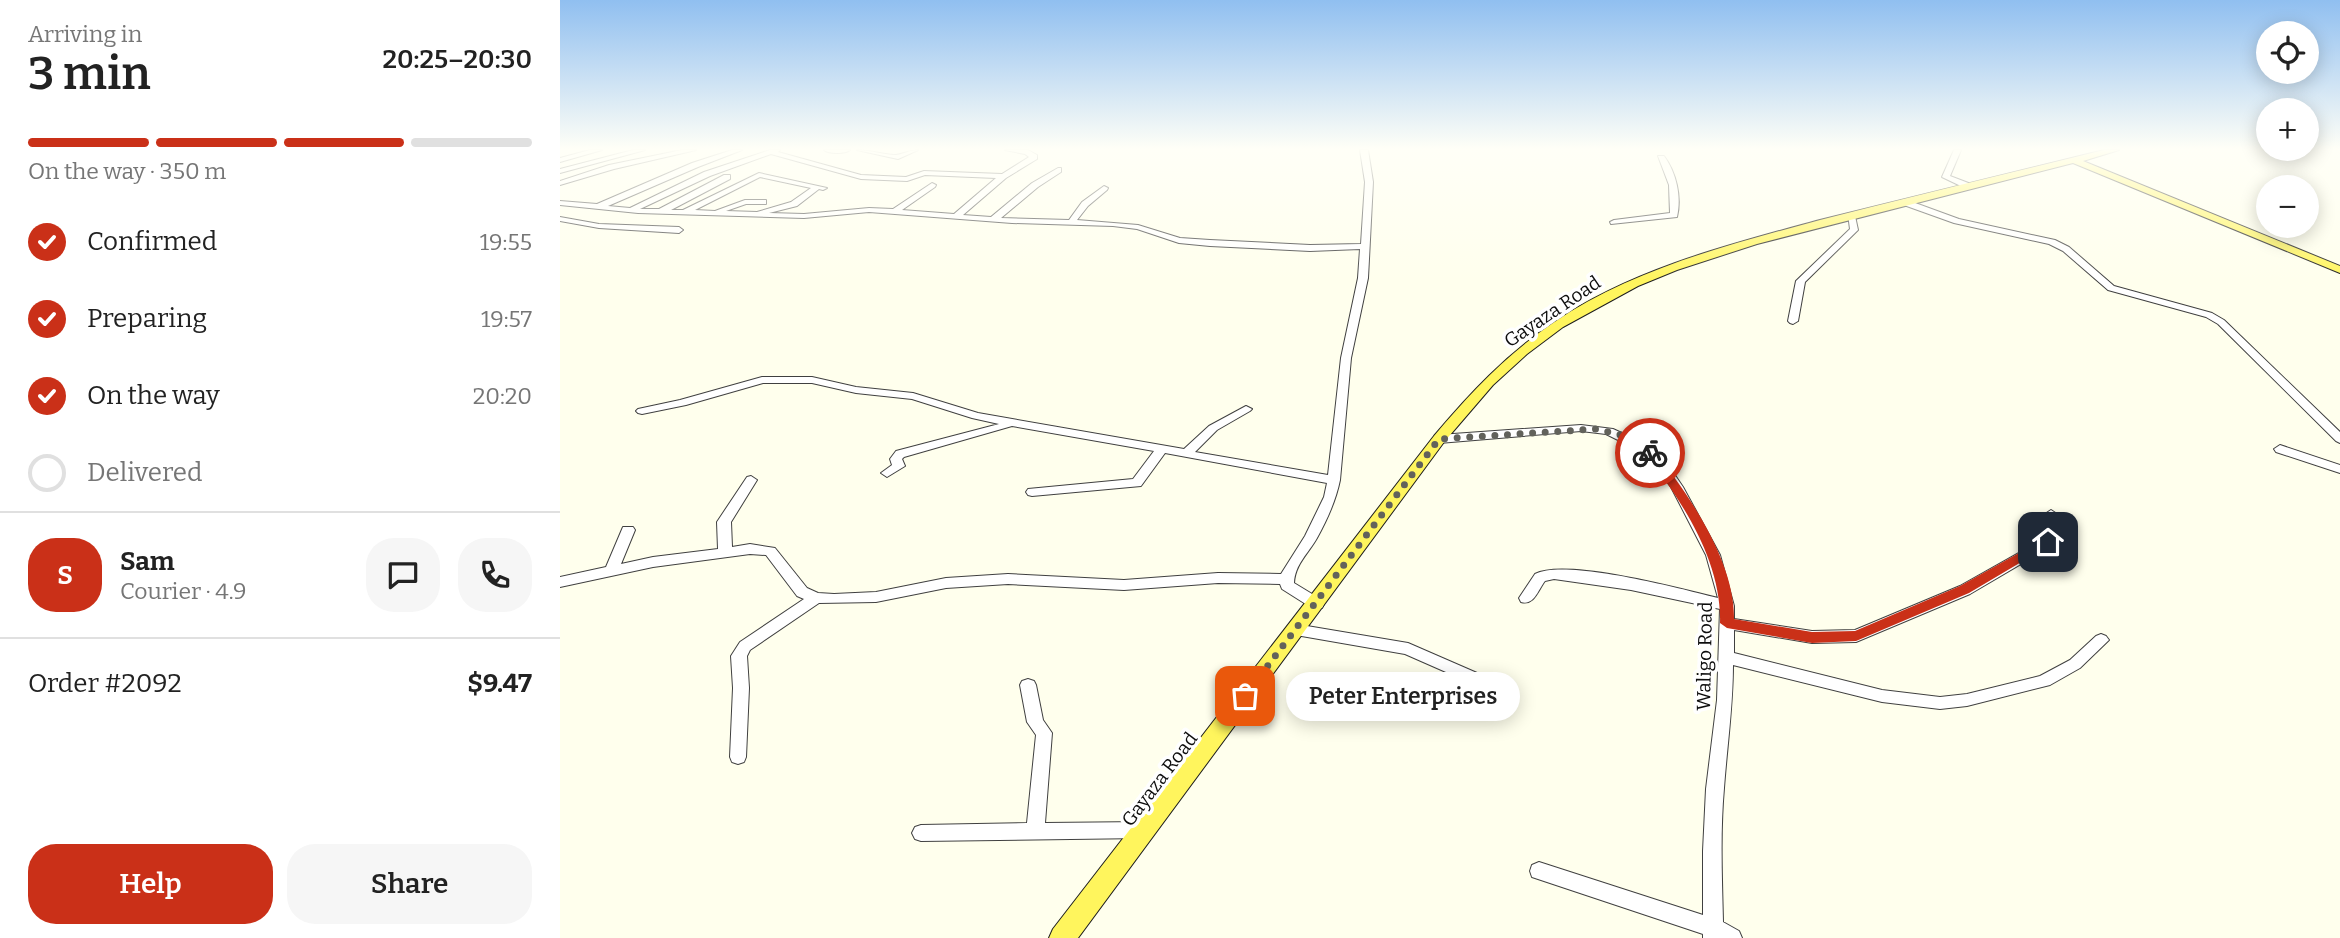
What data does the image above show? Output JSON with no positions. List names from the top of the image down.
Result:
{
  "streets": {
    "main road": ["Gayaza Road"],
    "street": ["Waligo Road"]
  },
  "crossings": [
    ["Gayaza Road", "Waligo Road"]
  ],
  "places": ["Peter Enterprises"],
  "page": {
    "heading": ["3 min", "Arriving in", "20:25–20:30"],
    "panel": [
      "Sam",
      "Courier · 4.9",
      "Order #2092",
      "$9.47"
    ],
    "map_buttons": ["+", "−"],
    "bar": "On the way · 350 m",
    "list": [
      ["Confirmed", "19:55"],
      ["Preparing", "19:57"],
      ["On the way", "20:20"],
      "Delivered"
    ],
    "round": "S",
    "bubble": "Peter Enterprises",
    "buttons": ["Help", "Share"]
  }
}
